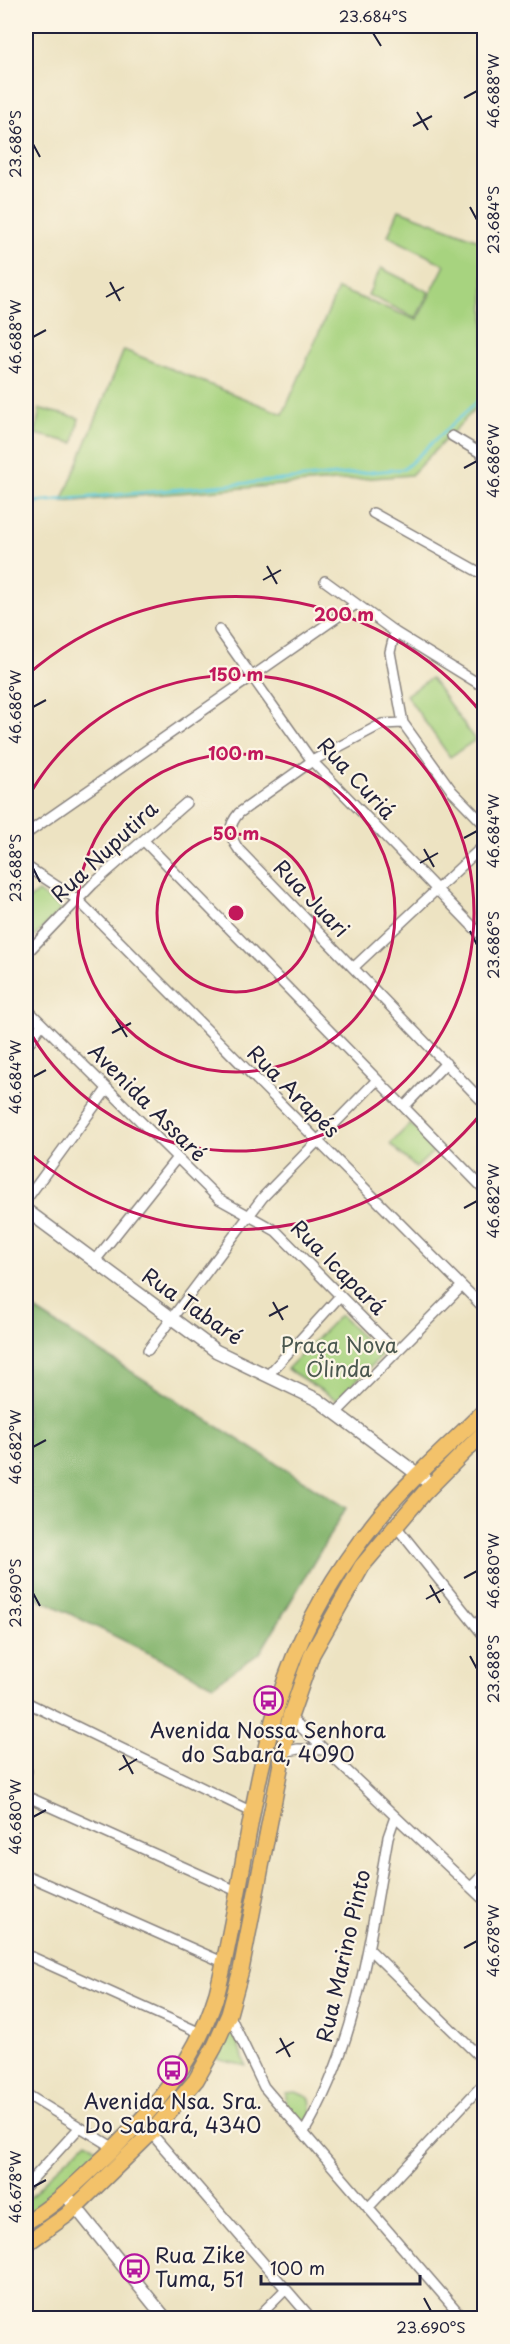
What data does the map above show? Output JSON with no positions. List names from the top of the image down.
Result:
{
  "streets": {
    "street": [
      "Rua Curiá",
      "Rua Nuputira",
      "Rua Juari",
      "Rua Arapés",
      "Avenida Assaré",
      "Rua Icapará",
      "Rua Tabaré",
      "Rua Marino Pinto"
    ]
  },
  "crossings": [
    ["Rua Curiá", "Rua Juari"],
    ["Rua Nuputira", "Rua Arapés"],
    ["Avenida Assaré", "Rua Icapará"]
  ],
  "parks": ["Praça Nova Olinda"],
  "places": {
    "bus stop": ["Avenida Nossa Senhora do Sabará, 4090", "Avenida Nsa. Sra. Do Sabará, 4340", "Rua Zike Tuma, 51"]
  },
  "scale_bar": "100 m",
  "coordinates": [
    "23.684°S",
    "46.688°W",
    "23.686°S",
    "46.686°W",
    "46.684°W",
    "23.688°S",
    "46.682°W",
    "46.680°W",
    "23.690°S",
    "46.678°W"
  ],
  "rings": [
    "200 m",
    "150 m",
    "100 m",
    "50 m"
  ]
}
